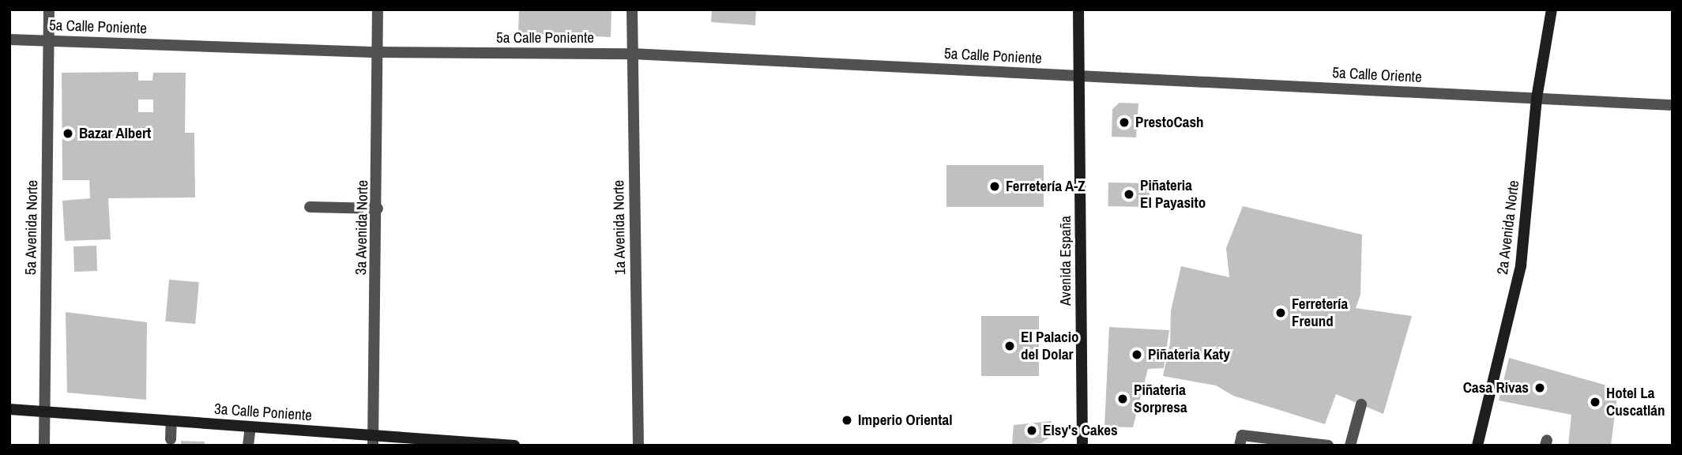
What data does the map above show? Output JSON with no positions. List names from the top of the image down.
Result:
{
  "streets": {
    "main road": ["2a Avenida Norte", "Avenida España", "3a Calle Poniente"],
    "street": [
      "5a Calle Poniente",
      "5a Calle Oriente",
      "5a Avenida Norte",
      "3a Avenida Norte",
      "1a Avenida Norte"
    ]
  },
  "crossings": [
    ["5a Calle Poniente", "5a Calle Oriente"],
    ["5a Calle Poniente", "5a Avenida Norte"],
    ["5a Calle Poniente", "3a Avenida Norte"],
    ["5a Calle Poniente", "1a Avenida Norte"],
    ["5a Calle Poniente", "Avenida España"],
    ["5a Calle Oriente", "2a Avenida Norte"],
    ["5a Calle Oriente", "Avenida España"],
    ["5a Avenida Norte", "3a Calle Poniente"],
    ["3a Avenida Norte", "3a Calle Poniente"]
  ],
  "places": [
    "PrestoCash",
    "Bazar Albert",
    "Ferretería A-Z",
    "Piñateria El Payasito",
    "Ferretería Freund",
    "El Palacio del Dolar",
    "Piñateria Katy",
    "Casa Rivas",
    "Piñateria Sorpresa",
    "Hotel La Cuscatlán",
    "Imperio Oriental",
    "Elsy's Cakes"
  ]
}
